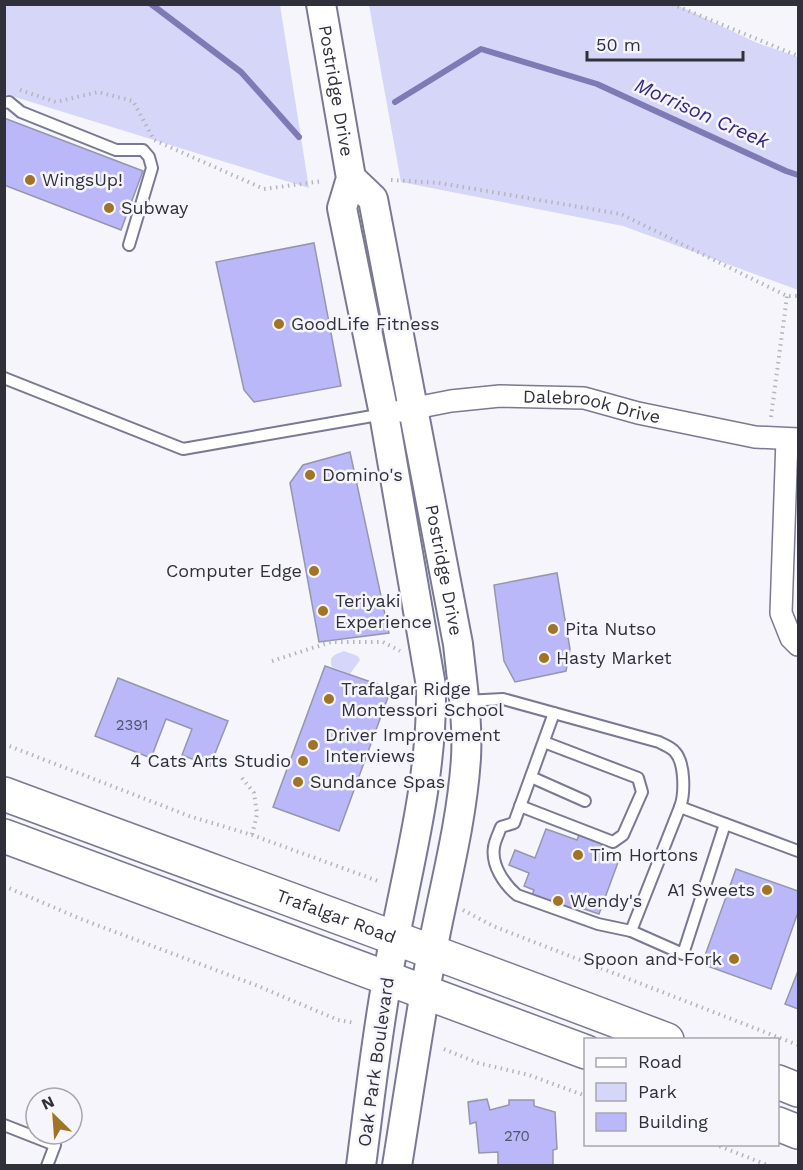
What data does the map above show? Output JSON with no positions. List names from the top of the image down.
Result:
{
  "streets": {
    "main road": ["Trafalgar Road"],
    "street": ["Postridge Drive", "Dalebrook Drive", "Oak Park Boulevard"]
  },
  "crossings": [
    ["Postridge Drive", "Dalebrook Drive"],
    ["Postridge Drive", "Trafalgar Road"],
    ["Postridge Drive", "Oak Park Boulevard"],
    ["Trafalgar Road", "Oak Park Boulevard"]
  ],
  "water": ["Morrison Creek"],
  "places": [
    "WingsUp!",
    "Subway",
    "GoodLife Fitness",
    "Domino's",
    "Computer Edge",
    "Teriyaki Experience",
    "Pita Nutso",
    "Hasty Market",
    "Trafalgar Ridge Montessori School",
    "Driver Improvement Interviews",
    "4 Cats Arts Studio",
    "Sundance Spas",
    "Tim Hortons",
    "A1 Sweets",
    "Wendy's",
    "Spoon and Fork"
  ],
  "house_numbers": ["2391", "270"],
  "legend": ["Road", "Park", "Building"],
  "scale_bar": "50 m",
  "north": "top left"
}
